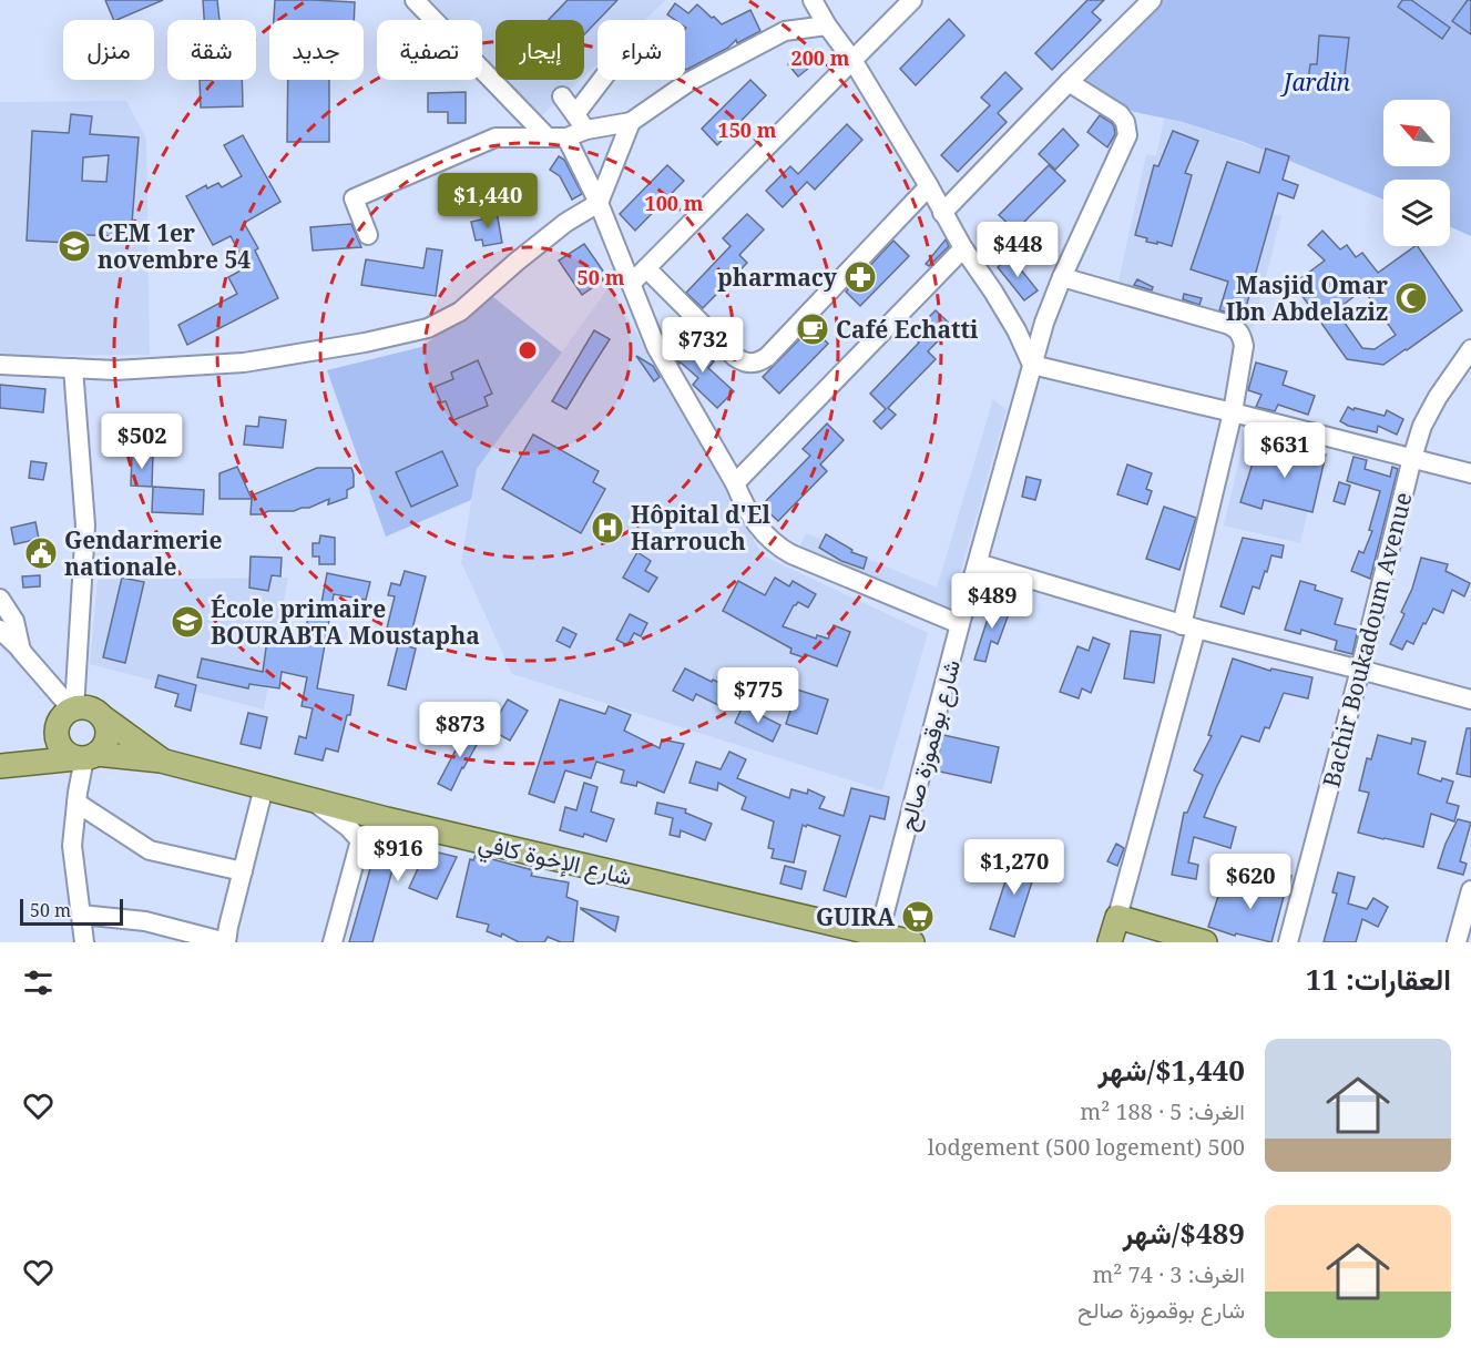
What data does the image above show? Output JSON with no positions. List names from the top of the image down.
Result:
{
  "streets": {
    "main road": ["شارع الإخوة كافي"],
    "street": ["Bachir Boukadoum Avenue", "شارع بوقموزة صالح"]
  },
  "crossings": [
    ["شارع بوقموزة صالح", "شارع الإخوة كافي"]
  ],
  "parks": ["Jardin"],
  "places": {
    "school or university": ["CEM 1er novembre 54", "École primaire BOURABTA Moustapha"],
    "pharmacy": ["pharmacy"],
    "mosque": ["Masjid Omar Ibn Abdelaziz"],
    "cafe": ["Café Echatti"],
    "hospital": ["Hôpital d'El Harrouch"],
    "public building": ["Gendarmerie nationale"],
    "supermarket": ["GUIRA"]
  },
  "scale_bar": "50 m",
  "north": "top left",
  "page": {
    "chip": [
      "شراء",
      "إيجار",
      "تصفية",
      "جديد",
      "شقة",
      "منزل"
    ],
    "price": [
      "$1,440",
      "$448",
      "$732",
      "$502",
      "$631",
      "$489",
      "$775",
      "$873",
      "$916",
      "$1,270",
      "$620"
    ],
    "scale": "50 m",
    "heading": "العقارات: 11",
    "list": [
      {
        "name": "$1,440/شهر",
        "note": "الغرف: 5 · 188 m² · 500 lodgement (500 logement)"
      },
      {
        "name": "$489/شهر",
        "note": "الغرف: 3 · 74 m² · شارع بوقموزة صالح"
      }
    ]
  },
  "rings": [
    "200 m",
    "150 m",
    "100 m",
    "50 m"
  ]
}
